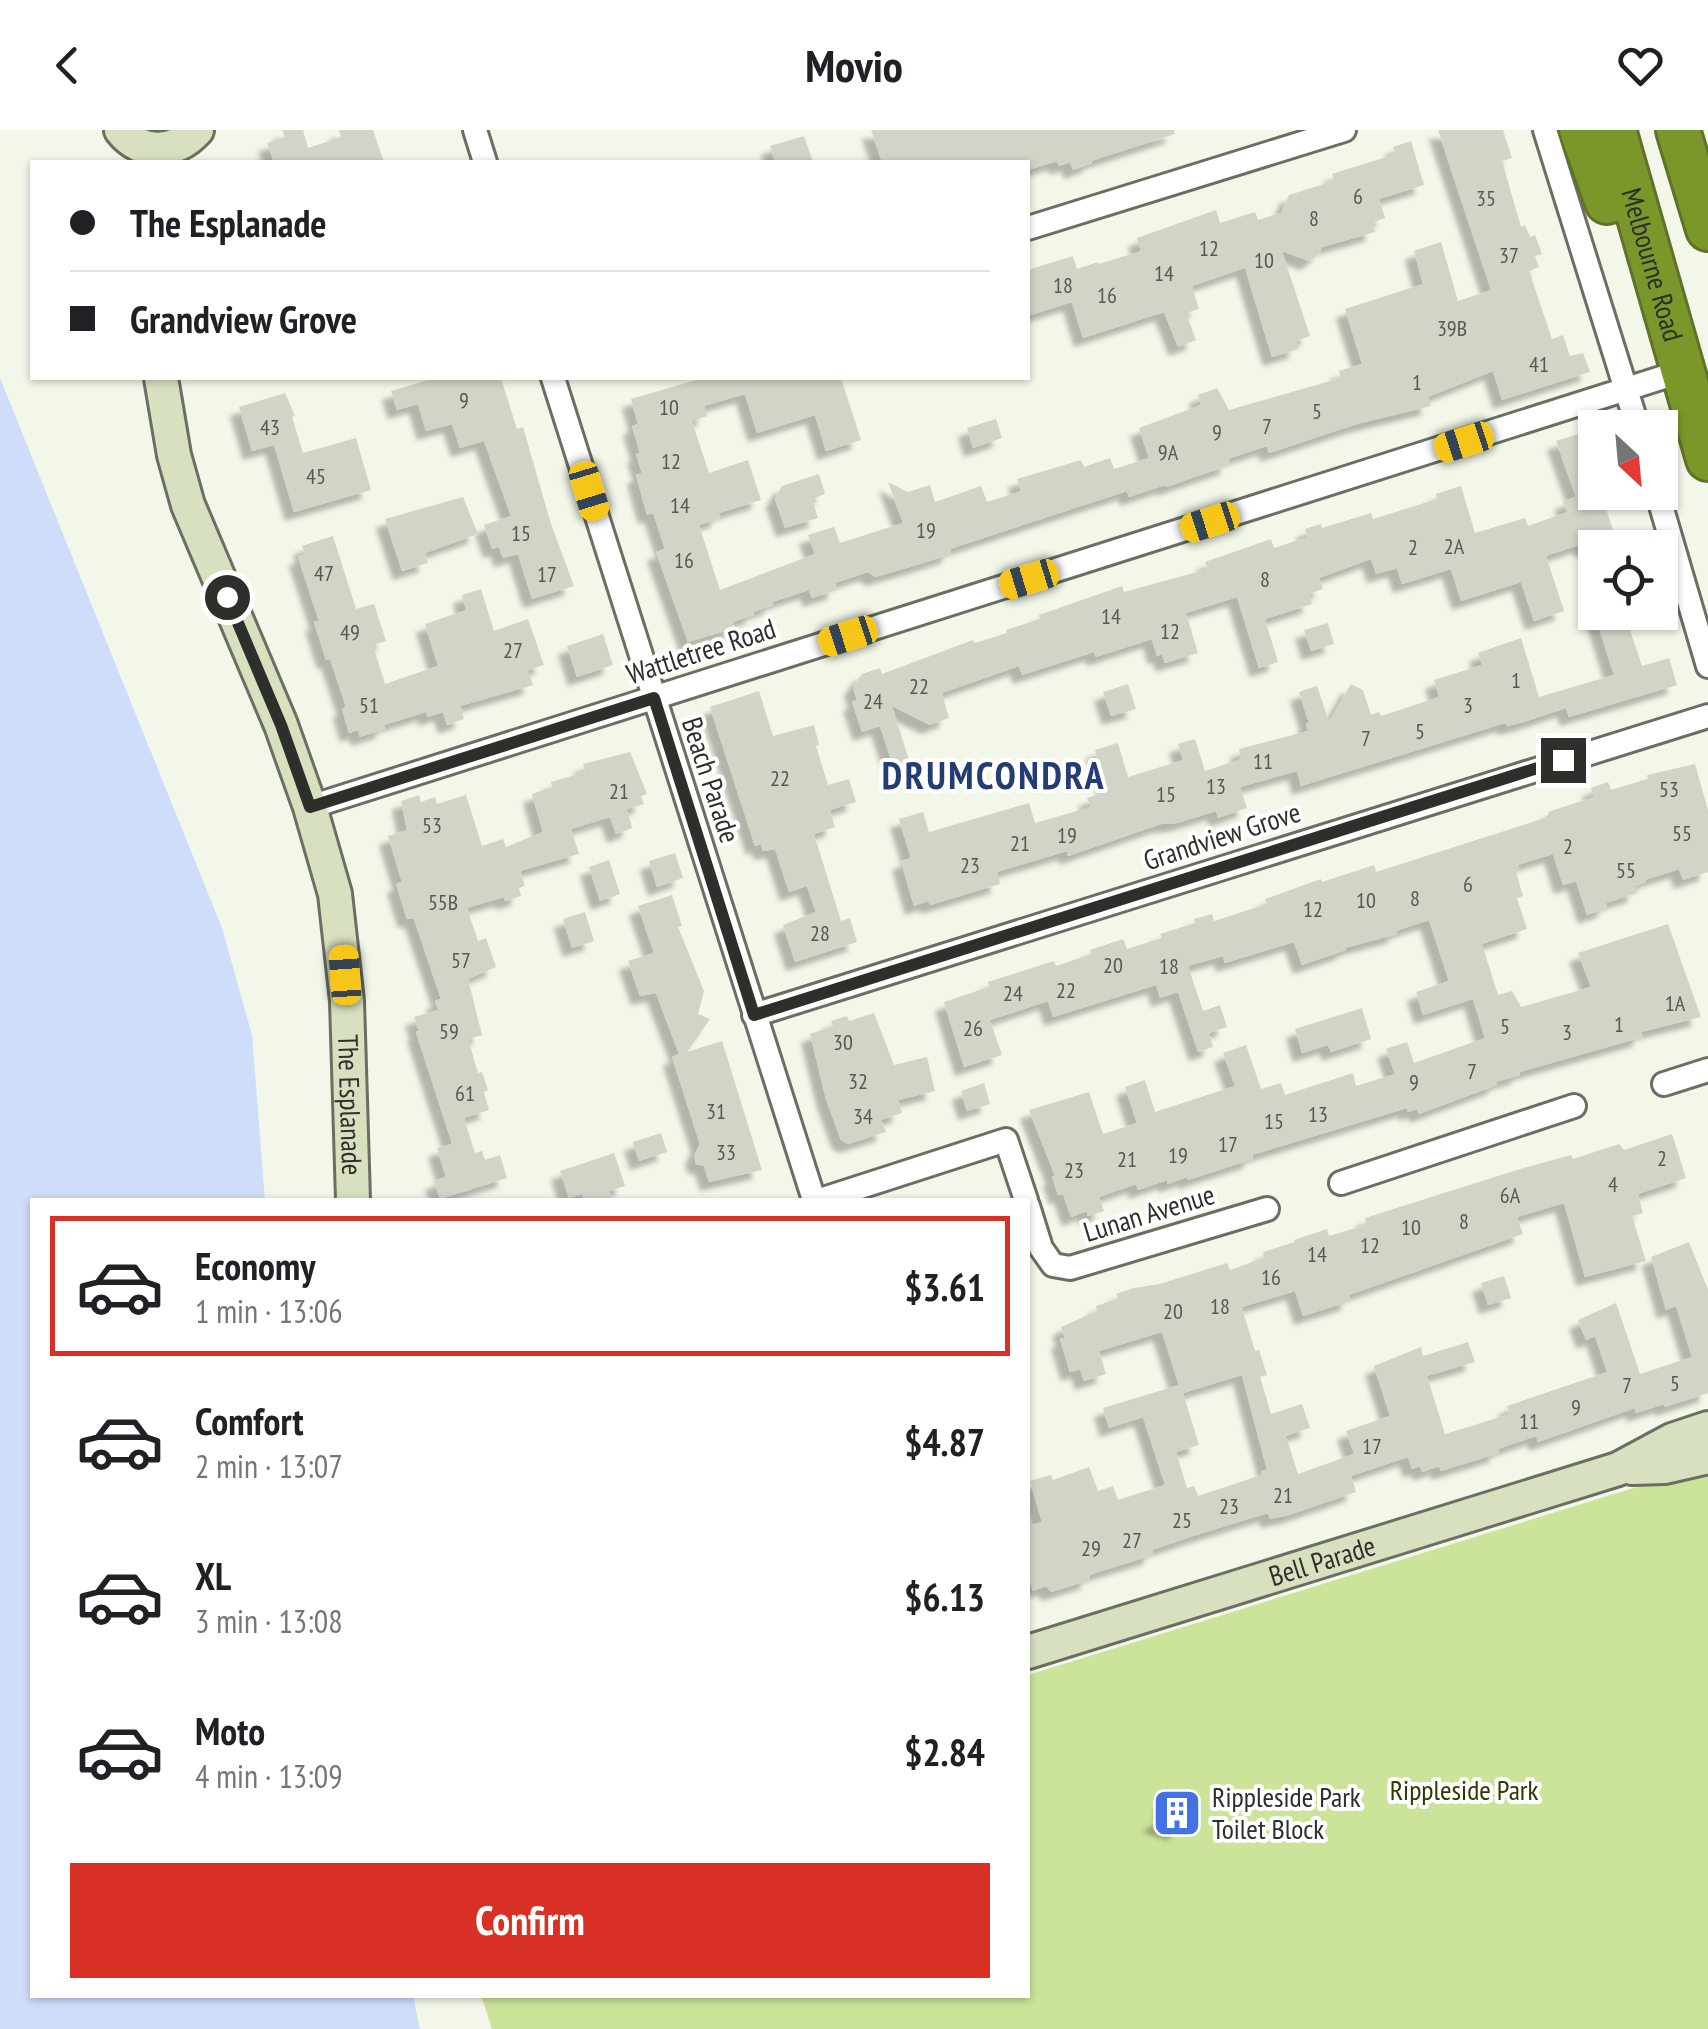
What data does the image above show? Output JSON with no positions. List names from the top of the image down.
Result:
{
  "streets": {
    "highway": ["Melbourne Road"],
    "street": [
      "Wattletree Road",
      "Beach Parade",
      "Grandview Grove",
      "The Esplanade",
      "Lunan Avenue",
      "Bell Parade"
    ]
  },
  "crossings": [
    ["Melbourne Road", "Wattletree Road"],
    ["Wattletree Road", "Beach Parade"],
    ["Wattletree Road", "The Esplanade"],
    ["Beach Parade", "Grandview Grove"]
  ],
  "districts": ["DRUMCONDRA"],
  "parks": ["Rippleside Park"],
  "places": {
    "building": ["Rippleside Park Toilet Block"]
  },
  "house_numbers": [
    "6",
    "35",
    "8",
    "12",
    "37",
    "10",
    "14",
    "18",
    "16",
    "39B",
    "41",
    "1",
    "9",
    "10",
    "5",
    "7",
    "43",
    "9",
    "9A",
    "12",
    "45",
    "14",
    "19",
    "15",
    "2A",
    "2",
    "16",
    "47",
    "17",
    "8",
    "14",
    "12",
    "49",
    "27",
    "1",
    "22",
    "24",
    "51",
    "3",
    "5",
    "7",
    "11",
    "22",
    "13",
    "53",
    "21",
    "15",
    "53",
    "55",
    "19",
    "21",
    "2",
    "23",
    "55",
    "6",
    "8",
    "10",
    "55B",
    "12",
    "28",
    "57",
    "20",
    "18",
    "22",
    "24",
    "1A",
    "1",
    "5",
    "26",
    "59",
    "3",
    "30",
    "7",
    "32",
    "9",
    "61",
    "31",
    "13",
    "34",
    "15",
    "17",
    "33",
    "19",
    "2",
    "21",
    "23",
    "4",
    "6A",
    "8",
    "10",
    "12",
    "14",
    "16",
    "18",
    "20",
    "5",
    "7",
    "9",
    "11",
    "17",
    "21",
    "23",
    "25",
    "27",
    "29"
  ],
  "north": "bottom right",
  "page": {
    "header": "Movio",
    "banner": ["The Esplanade", "Grandview Grove"],
    "list": [
      {
        "name": "Economy",
        "note": "1 min · 13:06",
        "value": "$3.61"
      },
      {
        "name": "Comfort",
        "note": "2 min · 13:07",
        "value": "$4.87"
      },
      {
        "name": "XL",
        "note": "3 min · 13:08",
        "value": "$6.13"
      },
      {
        "name": "Moto",
        "note": "4 min · 13:09",
        "value": "$2.84"
      }
    ],
    "buttons": "Confirm"
  }
}
